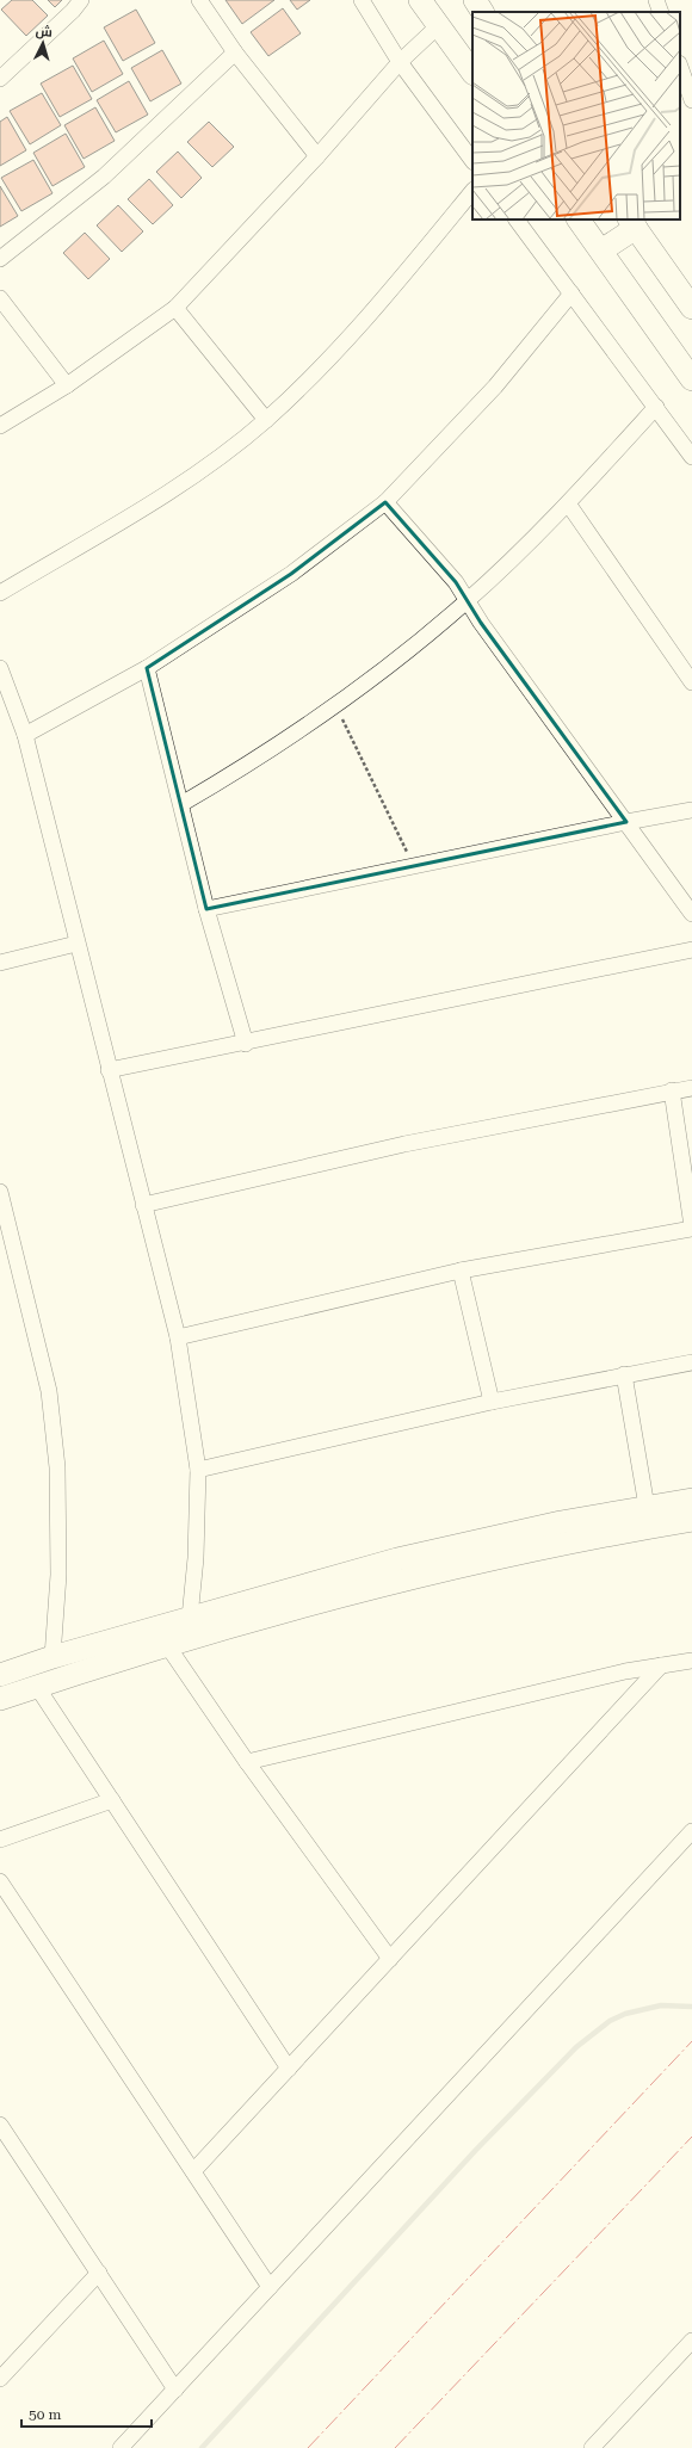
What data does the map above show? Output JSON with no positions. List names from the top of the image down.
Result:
{
  "scale_bar": "50 m",
  "north": "top"
}
